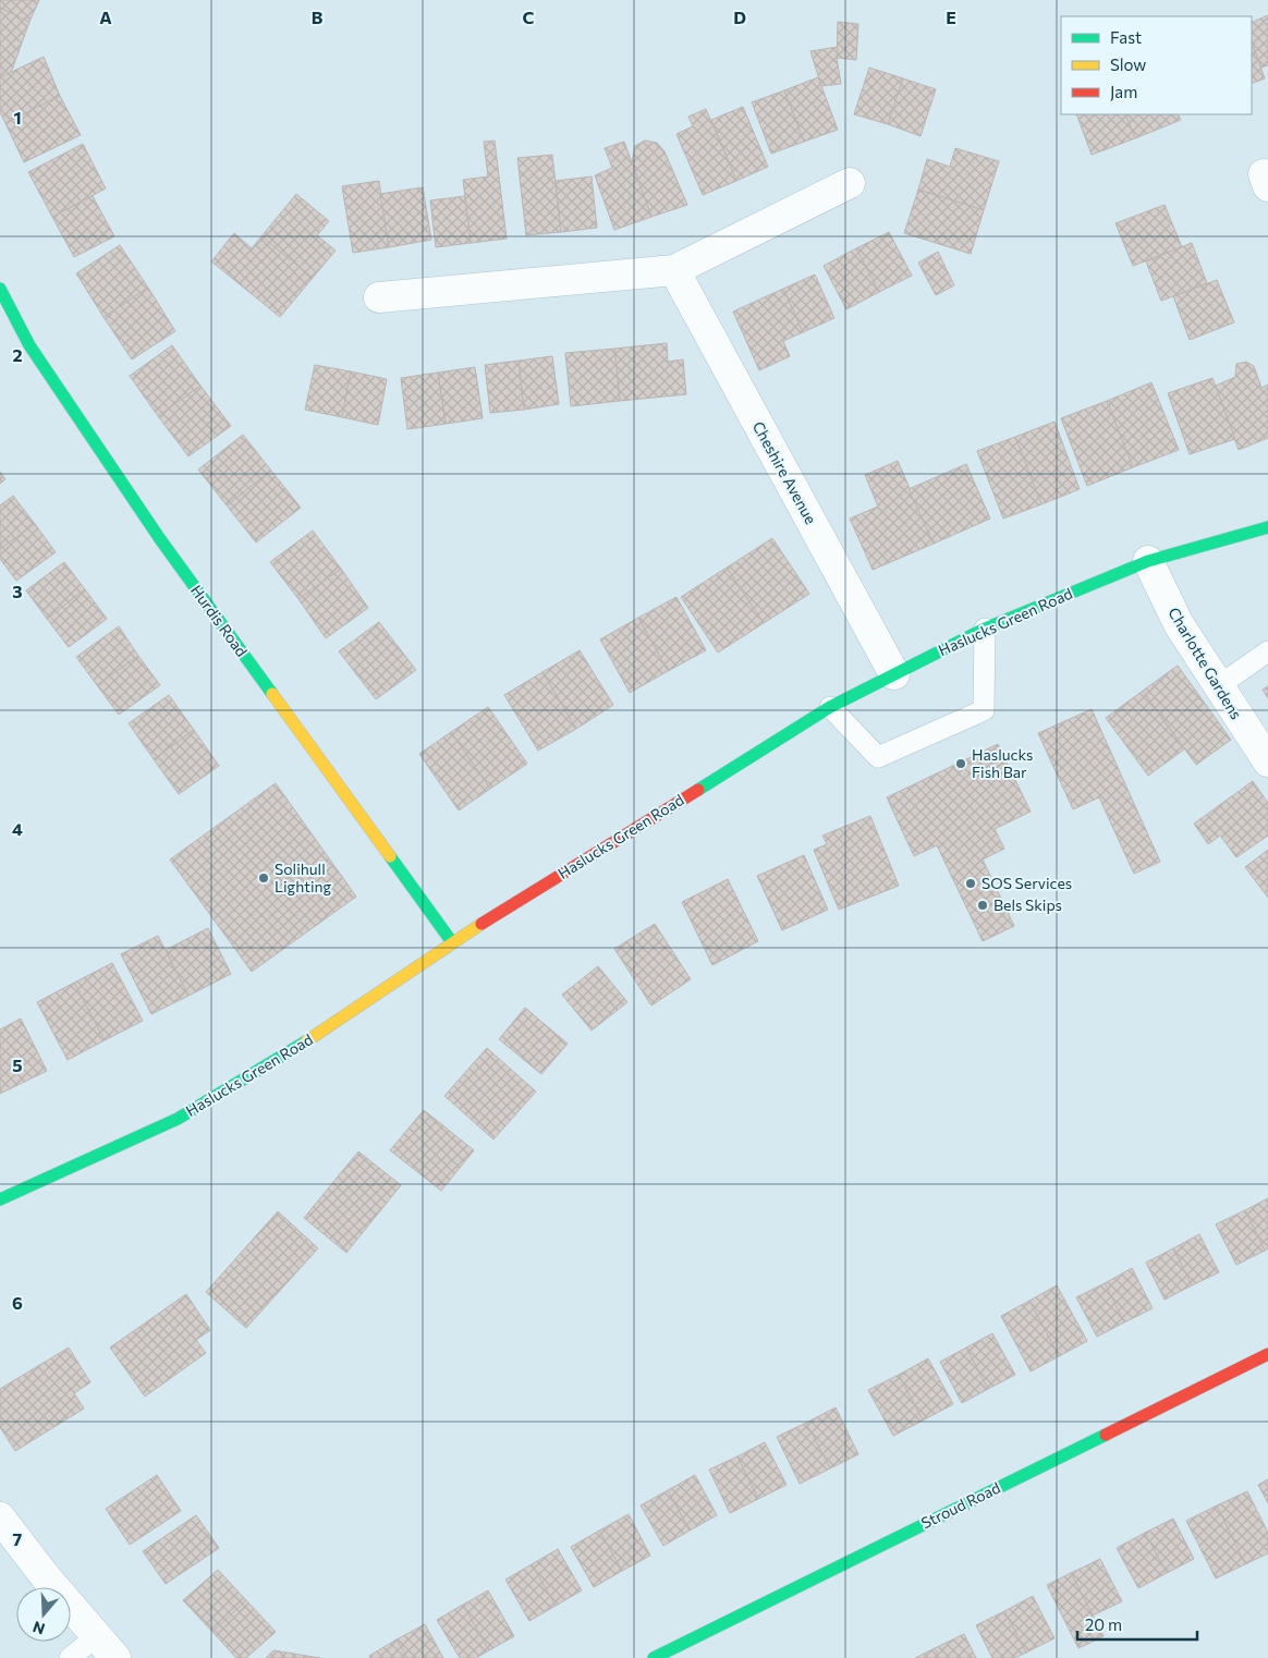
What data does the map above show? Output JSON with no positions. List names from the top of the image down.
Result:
{
  "streets": {
    "street": [
      "Cheshire Avenue",
      "Hurdis Road",
      "Haslucks Green Road",
      "Charlotte Gardens",
      "Stroud Road"
    ]
  },
  "crossings": [
    ["Cheshire Avenue", "Haslucks Green Road"],
    ["Hurdis Road", "Haslucks Green Road"],
    ["Haslucks Green Road", "Charlotte Gardens"]
  ],
  "places": [
    "Haslucks Fish Bar",
    "Solihull Lighting",
    "SOS Services",
    "Bels Skips"
  ],
  "legend": ["Fast", "Slow", "Jam"],
  "scale_bar": "20 m",
  "north": "bottom",
  "grid": {
    "columns": [
      "A",
      "B",
      "C",
      "D",
      "E"
    ],
    "rows": [
      "1",
      "2",
      "3",
      "4",
      "5",
      "6",
      "7"
    ]
  }
}
